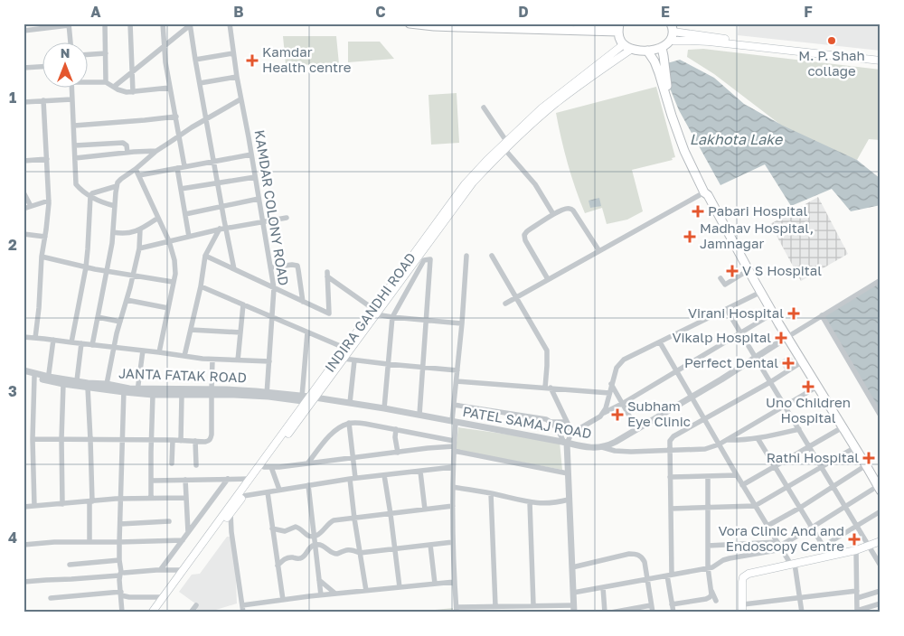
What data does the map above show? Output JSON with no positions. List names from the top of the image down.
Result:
{
  "streets": {
    "main road": ["INDIRA GANDHI ROAD"],
    "street": ["KAMDAR COLONY ROAD", "JANTA FATAK ROAD", "PATEL SAMAJ ROAD"]
  },
  "crossings": [
    ["KAMDAR COLONY ROAD", "JANTA FATAK ROAD"],
    ["INDIRA GANDHI ROAD", "JANTA FATAK ROAD"],
    ["INDIRA GANDHI ROAD", "PATEL SAMAJ ROAD"],
    ["JANTA FATAK ROAD", "PATEL SAMAJ ROAD"]
  ],
  "water": ["Lakhota Lake"],
  "places": {
    "other": ["M. P. Shah collage"],
    "health": [
      "Kamdar Health centre",
      "Pabari Hospital",
      "Madhav Hospital, Jamnagar",
      "V S Hospital",
      "Virani Hospital",
      "Vikalp Hospital",
      "Perfect Dental",
      "Uno Children Hospital",
      "Subham Eye Clinic",
      "Rathi Hospital",
      "Vora Clinic And and Endoscopy Centre"
    ]
  },
  "north": "top",
  "grid": {
    "columns": [
      "A",
      "B",
      "C",
      "D",
      "E",
      "F"
    ],
    "rows": [
      "1",
      "2",
      "3",
      "4"
    ]
  }
}
